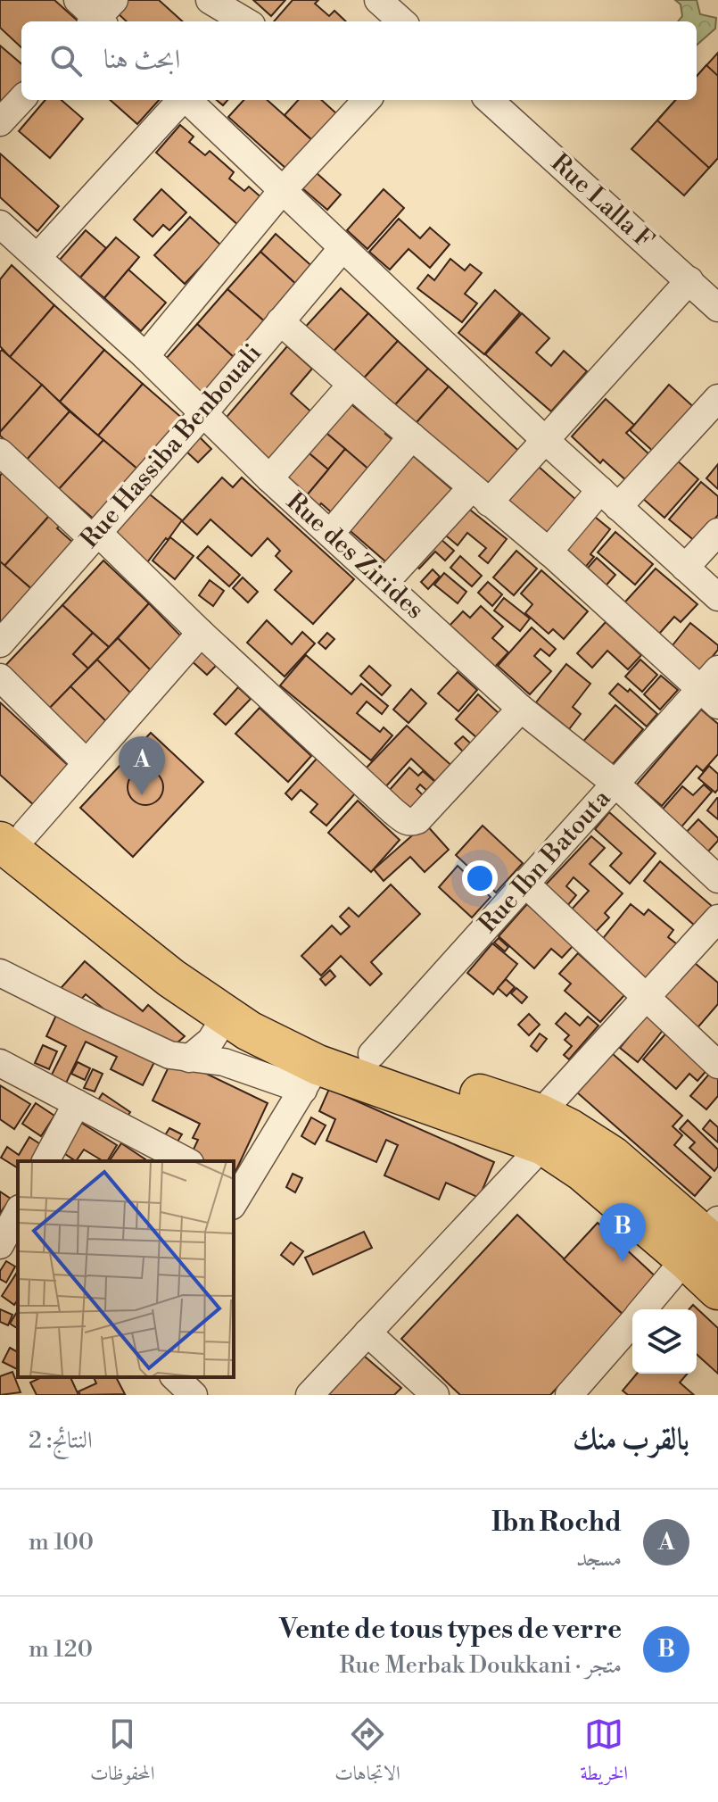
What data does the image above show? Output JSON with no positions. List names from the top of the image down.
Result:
{
  "streets": {
    "street": [
      "Rue Lalla F",
      "Rue Hassiba Benbouali",
      "Rue des Zirides",
      "Rue Ibn Batouta"
    ]
  },
  "crossings": [
    ["Rue Hassiba Benbouali", "Rue des Zirides"],
    ["Rue des Zirides", "Rue Ibn Batouta"]
  ],
  "page": {
    "search": "ابحث هنا",
    "pins": ["A", "B"],
    "heading": ["بالقرب منك", "النتائج: 2"],
    "list": [
      {
        "mark": "A",
        "name": "Ibn Rochd",
        "note": "مسجد",
        "value": "100 m"
      },
      {
        "mark": "B",
        "name": "Vente de tous types de verre",
        "note": "متجر · Rue Merbak Doukkani",
        "value": "120 m"
      }
    ],
    "nav": ["الخريطة", "الاتجاهات", "المحفوظات"]
  }
}
